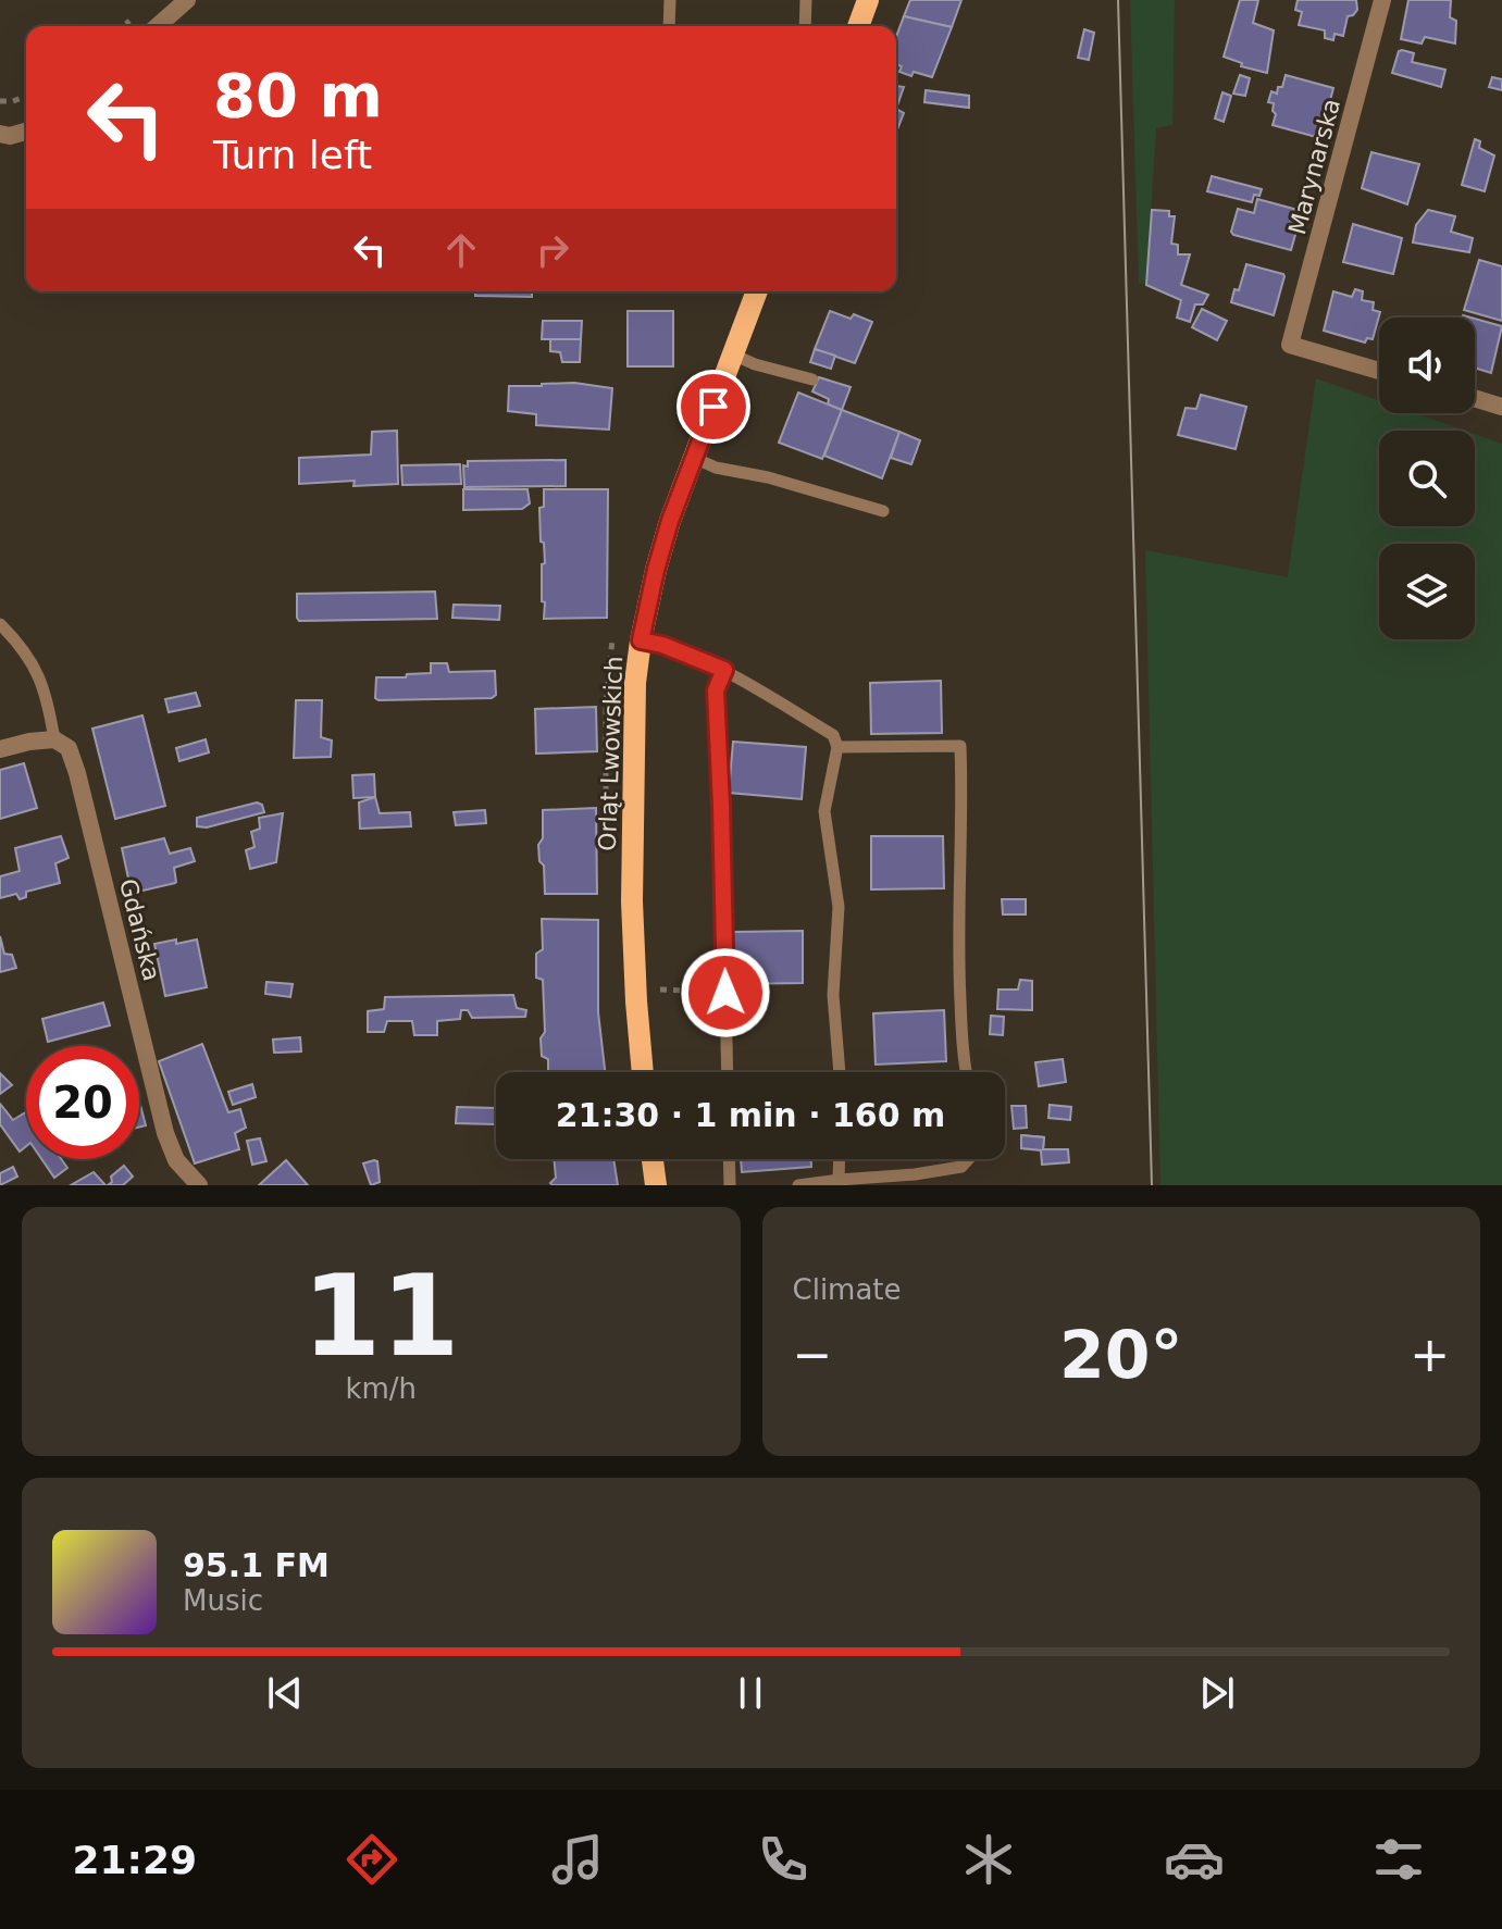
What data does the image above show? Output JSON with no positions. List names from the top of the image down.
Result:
{
  "streets": {
    "main road": ["Orląt Lwowskich"],
    "street": ["Marynarska", "Gdańska"]
  },
  "page": {
    "turn": ["80 m", "Turn left"],
    "limit": "20",
    "trip": "21:30 · 1 min · 160 m",
    "tile": [
      ["11", "km/h"],
      "Climate"
    ],
    "heat": ["−", "20°", "+"],
    "song": ["95.1 FM", "Music"],
    "tabs": "21:29"
  }
}
